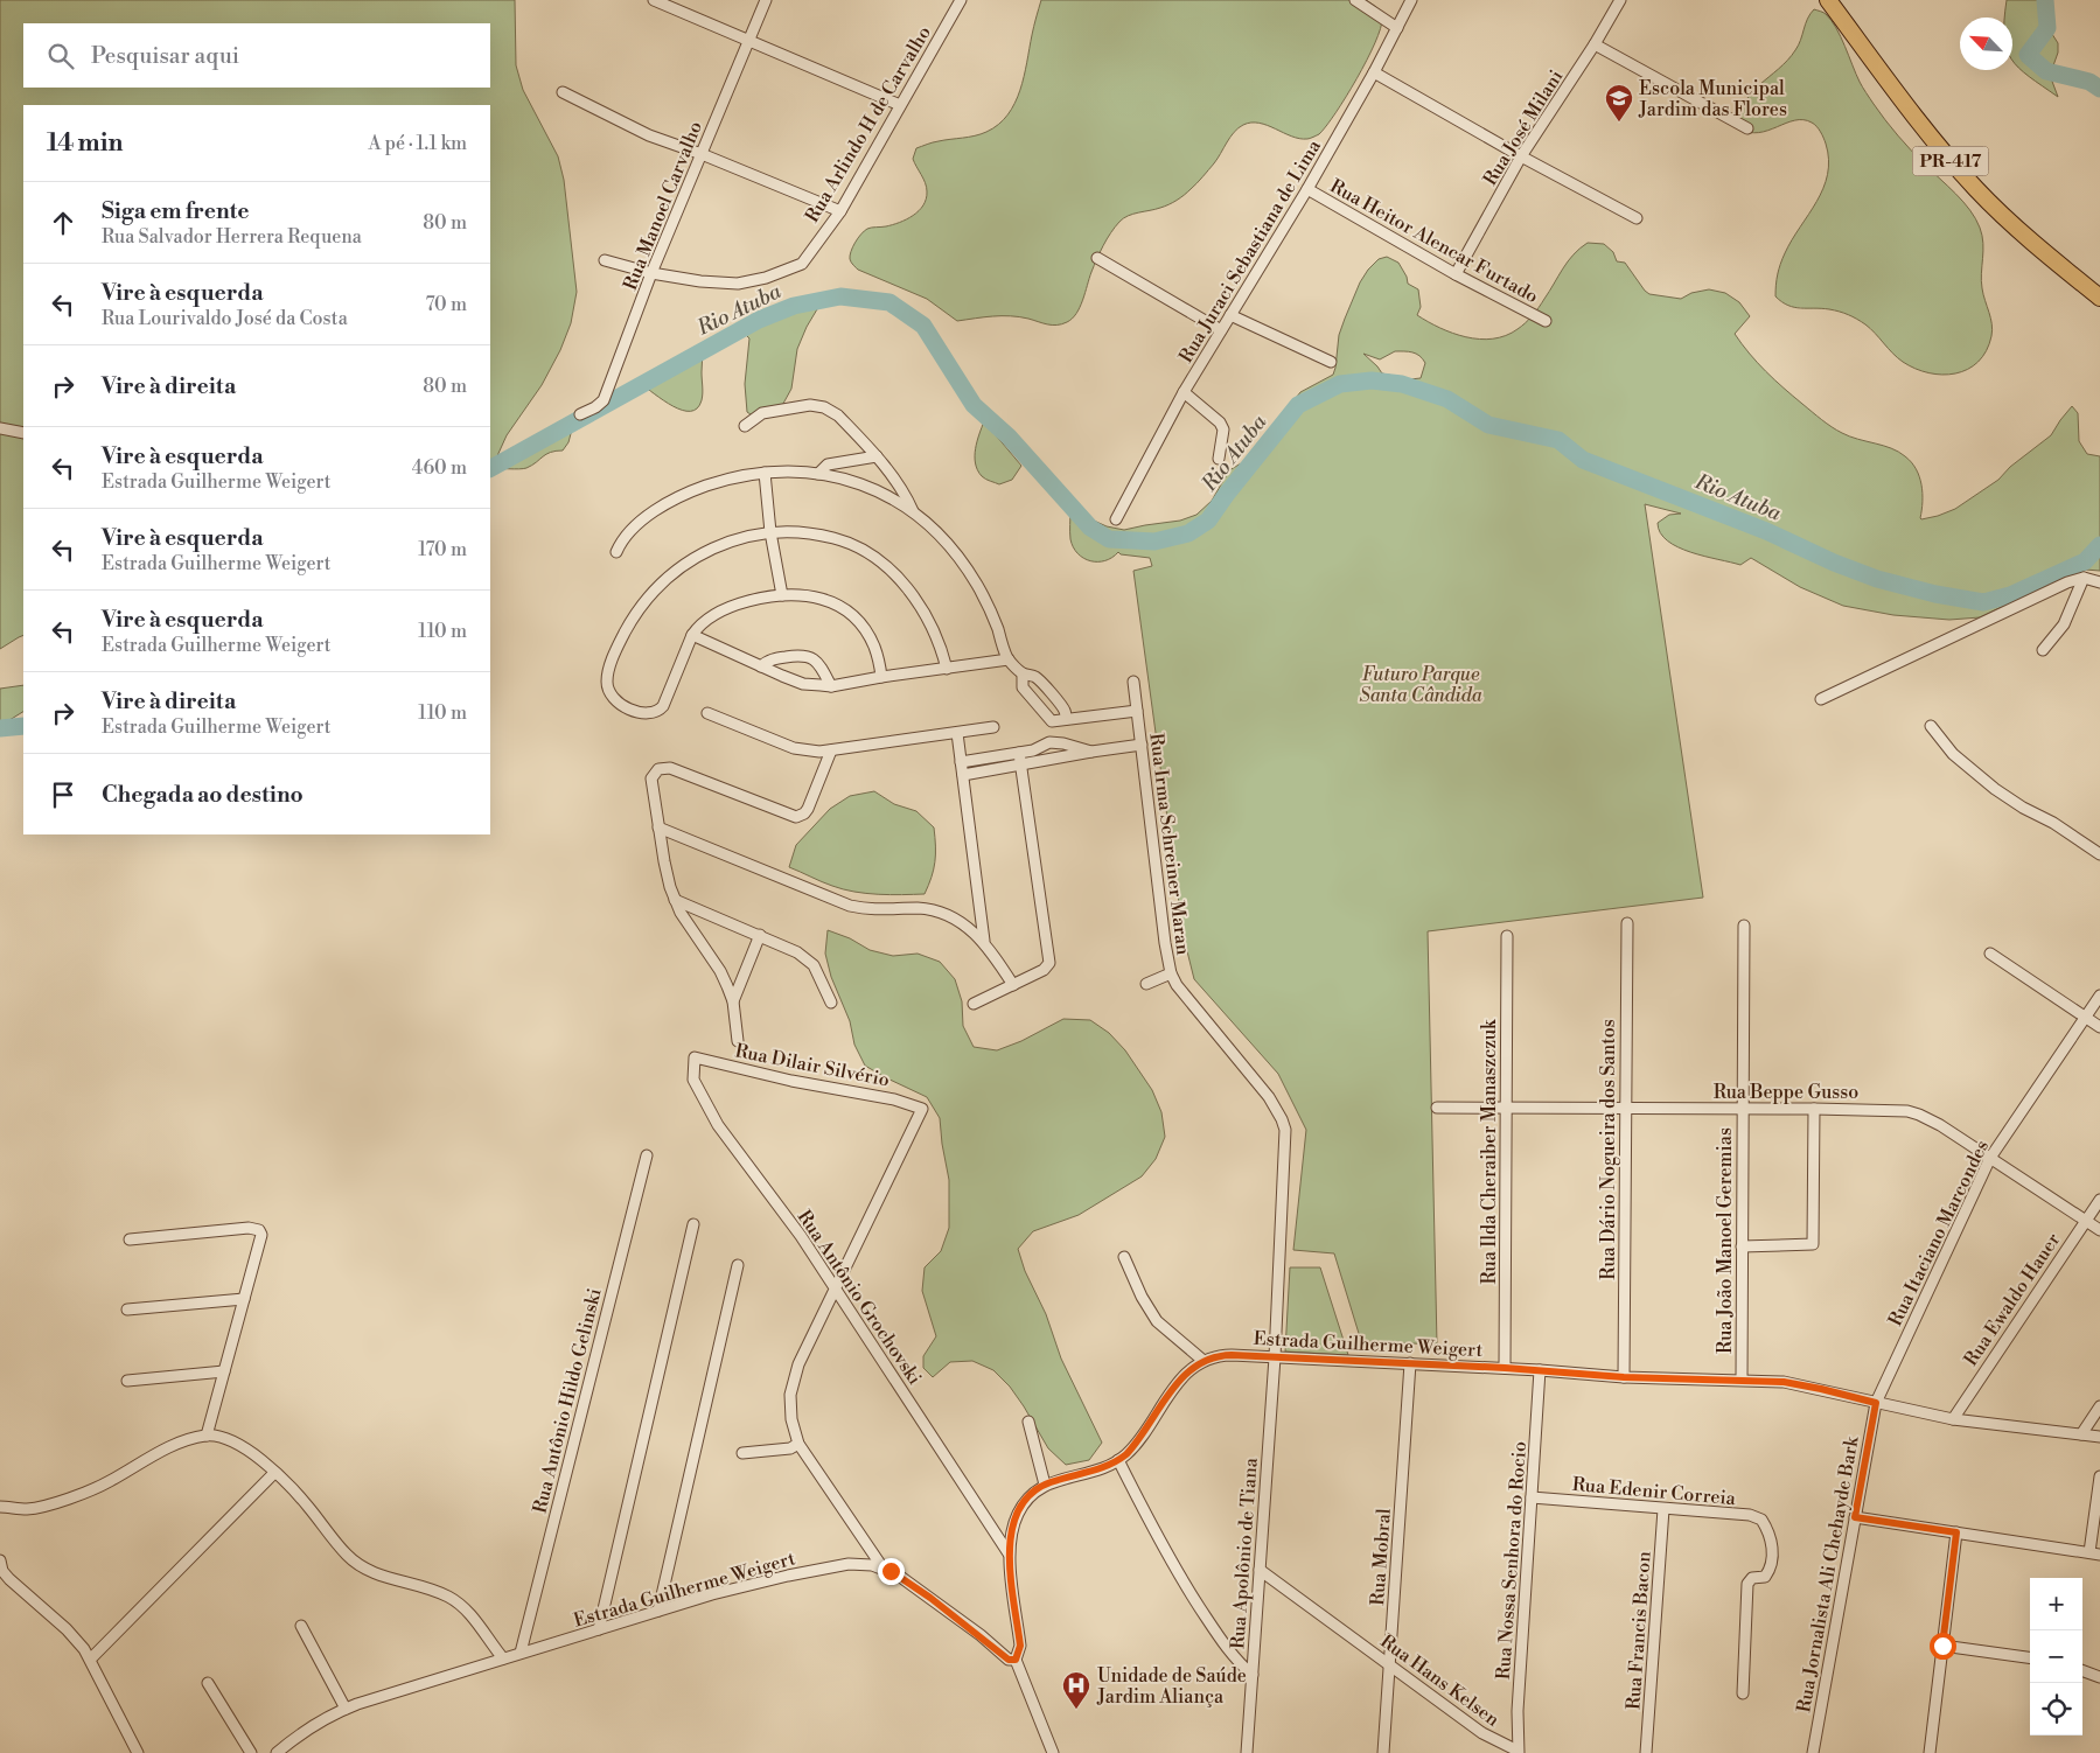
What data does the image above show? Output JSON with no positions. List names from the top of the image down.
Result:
{
  "streets": {
    "highway": ["PR-417"],
    "street": [
      "Rua Arlindo H de Carvalho",
      "Rua José Milani",
      "Rua Manoel Carvalho",
      "Rua Heitor Alencar Furtado",
      "Rua Juraci Sebastiana de Lima",
      "Rua Irma Schreiner Maran",
      "Rua Dilair Silvério",
      "Rua Beppe Gusso",
      "Rua Dário Nogueira dos Santos",
      "Rua Ilda Cheraiber Manaszczuk",
      "Rua Itaciano Marcondes",
      "Rua João Manoel Geremias",
      "Rua Antônio Grochovski",
      "Rua Ewaldo Hauer",
      "Estrada Guilherme Weigert",
      "Rua Antônio Hildo Gelinski",
      "Rua Edenir Correia",
      "Rua Apolônio de Tiana",
      "Rua Mobral",
      "Rua Nossa Senhora do Rocio",
      "Rua Jornalista Ali Chehayde Bark",
      "Rua Francis Bacon",
      "Rua Hans Kelsen"
    ]
  },
  "crossings": [
    ["Rua Arlindo H de Carvalho", "Rua Manoel Carvalho"],
    ["Rua José Milani", "Rua Heitor Alencar Furtado"],
    ["Rua Heitor Alencar Furtado", "Rua Juraci Sebastiana de Lima"],
    ["Rua Irma Schreiner Maran", "Estrada Guilherme Weigert"],
    ["Rua Irma Schreiner Maran", "Rua Apolônio de Tiana"],
    ["Rua Dilair Silvério", "Rua Antônio Grochovski"],
    ["Rua Beppe Gusso", "Rua Dário Nogueira dos Santos"],
    ["Rua Beppe Gusso", "Rua Ilda Cheraiber Manaszczuk"],
    ["Rua Beppe Gusso", "Rua Itaciano Marcondes"],
    ["Rua Beppe Gusso", "Rua João Manoel Geremias"],
    ["Rua Beppe Gusso", "Rua Ewaldo Hauer"],
    ["Rua Dário Nogueira dos Santos", "Estrada Guilherme Weigert"],
    ["Rua Ilda Cheraiber Manaszczuk", "Estrada Guilherme Weigert"],
    ["Rua Itaciano Marcondes", "Estrada Guilherme Weigert"],
    ["Rua Itaciano Marcondes", "Rua Jornalista Ali Chehayde Bark"],
    ["Rua João Manoel Geremias", "Estrada Guilherme Weigert"],
    ["Rua Antônio Grochovski", "Estrada Guilherme Weigert"],
    ["Rua Ewaldo Hauer", "Estrada Guilherme Weigert"],
    ["Estrada Guilherme Weigert", "Rua Antônio Hildo Gelinski"],
    ["Estrada Guilherme Weigert", "Rua Apolônio de Tiana"],
    ["Estrada Guilherme Weigert", "Rua Mobral"],
    ["Estrada Guilherme Weigert", "Rua Nossa Senhora do Rocio"],
    ["Estrada Guilherme Weigert", "Rua Jornalista Ali Chehayde Bark"],
    ["Rua Edenir Correia", "Rua Nossa Senhora do Rocio"],
    ["Rua Edenir Correia", "Rua Francis Bacon"],
    ["Rua Apolônio de Tiana", "Rua Hans Kelsen"],
    ["Rua Mobral", "Rua Hans Kelsen"],
    ["Rua Nossa Senhora do Rocio", "Rua Hans Kelsen"]
  ],
  "water": ["Rio Atuba"],
  "parks": ["Futuro Parque Santa Cândida"],
  "places": {
    "school or university": ["Escola Municipal Jardim das Flores"],
    "hospital": ["Unidade de Saúde Jardim Aliança"]
  },
  "north": "top left",
  "page": {
    "search": "Pesquisar aqui",
    "heading": ["14 min", "A pé · 1.1 km"],
    "list": [
      ["Siga em frente", "Rua Salvador Herrera Requena", "80 m"],
      ["Vire à esquerda", "Rua Lourivaldo José da Costa", "70 m"],
      ["Vire à direita", "80 m"],
      ["Vire à esquerda", "Estrada Guilherme Weigert", "460 m"],
      ["Vire à esquerda", "Estrada Guilherme Weigert", "170 m"],
      ["Vire à esquerda", "Estrada Guilherme Weigert", "110 m"],
      ["Vire à direita", "Estrada Guilherme Weigert", "110 m"],
      "Chegada ao destino"
    ],
    "map_buttons": ["+", "−"]
  }
}
